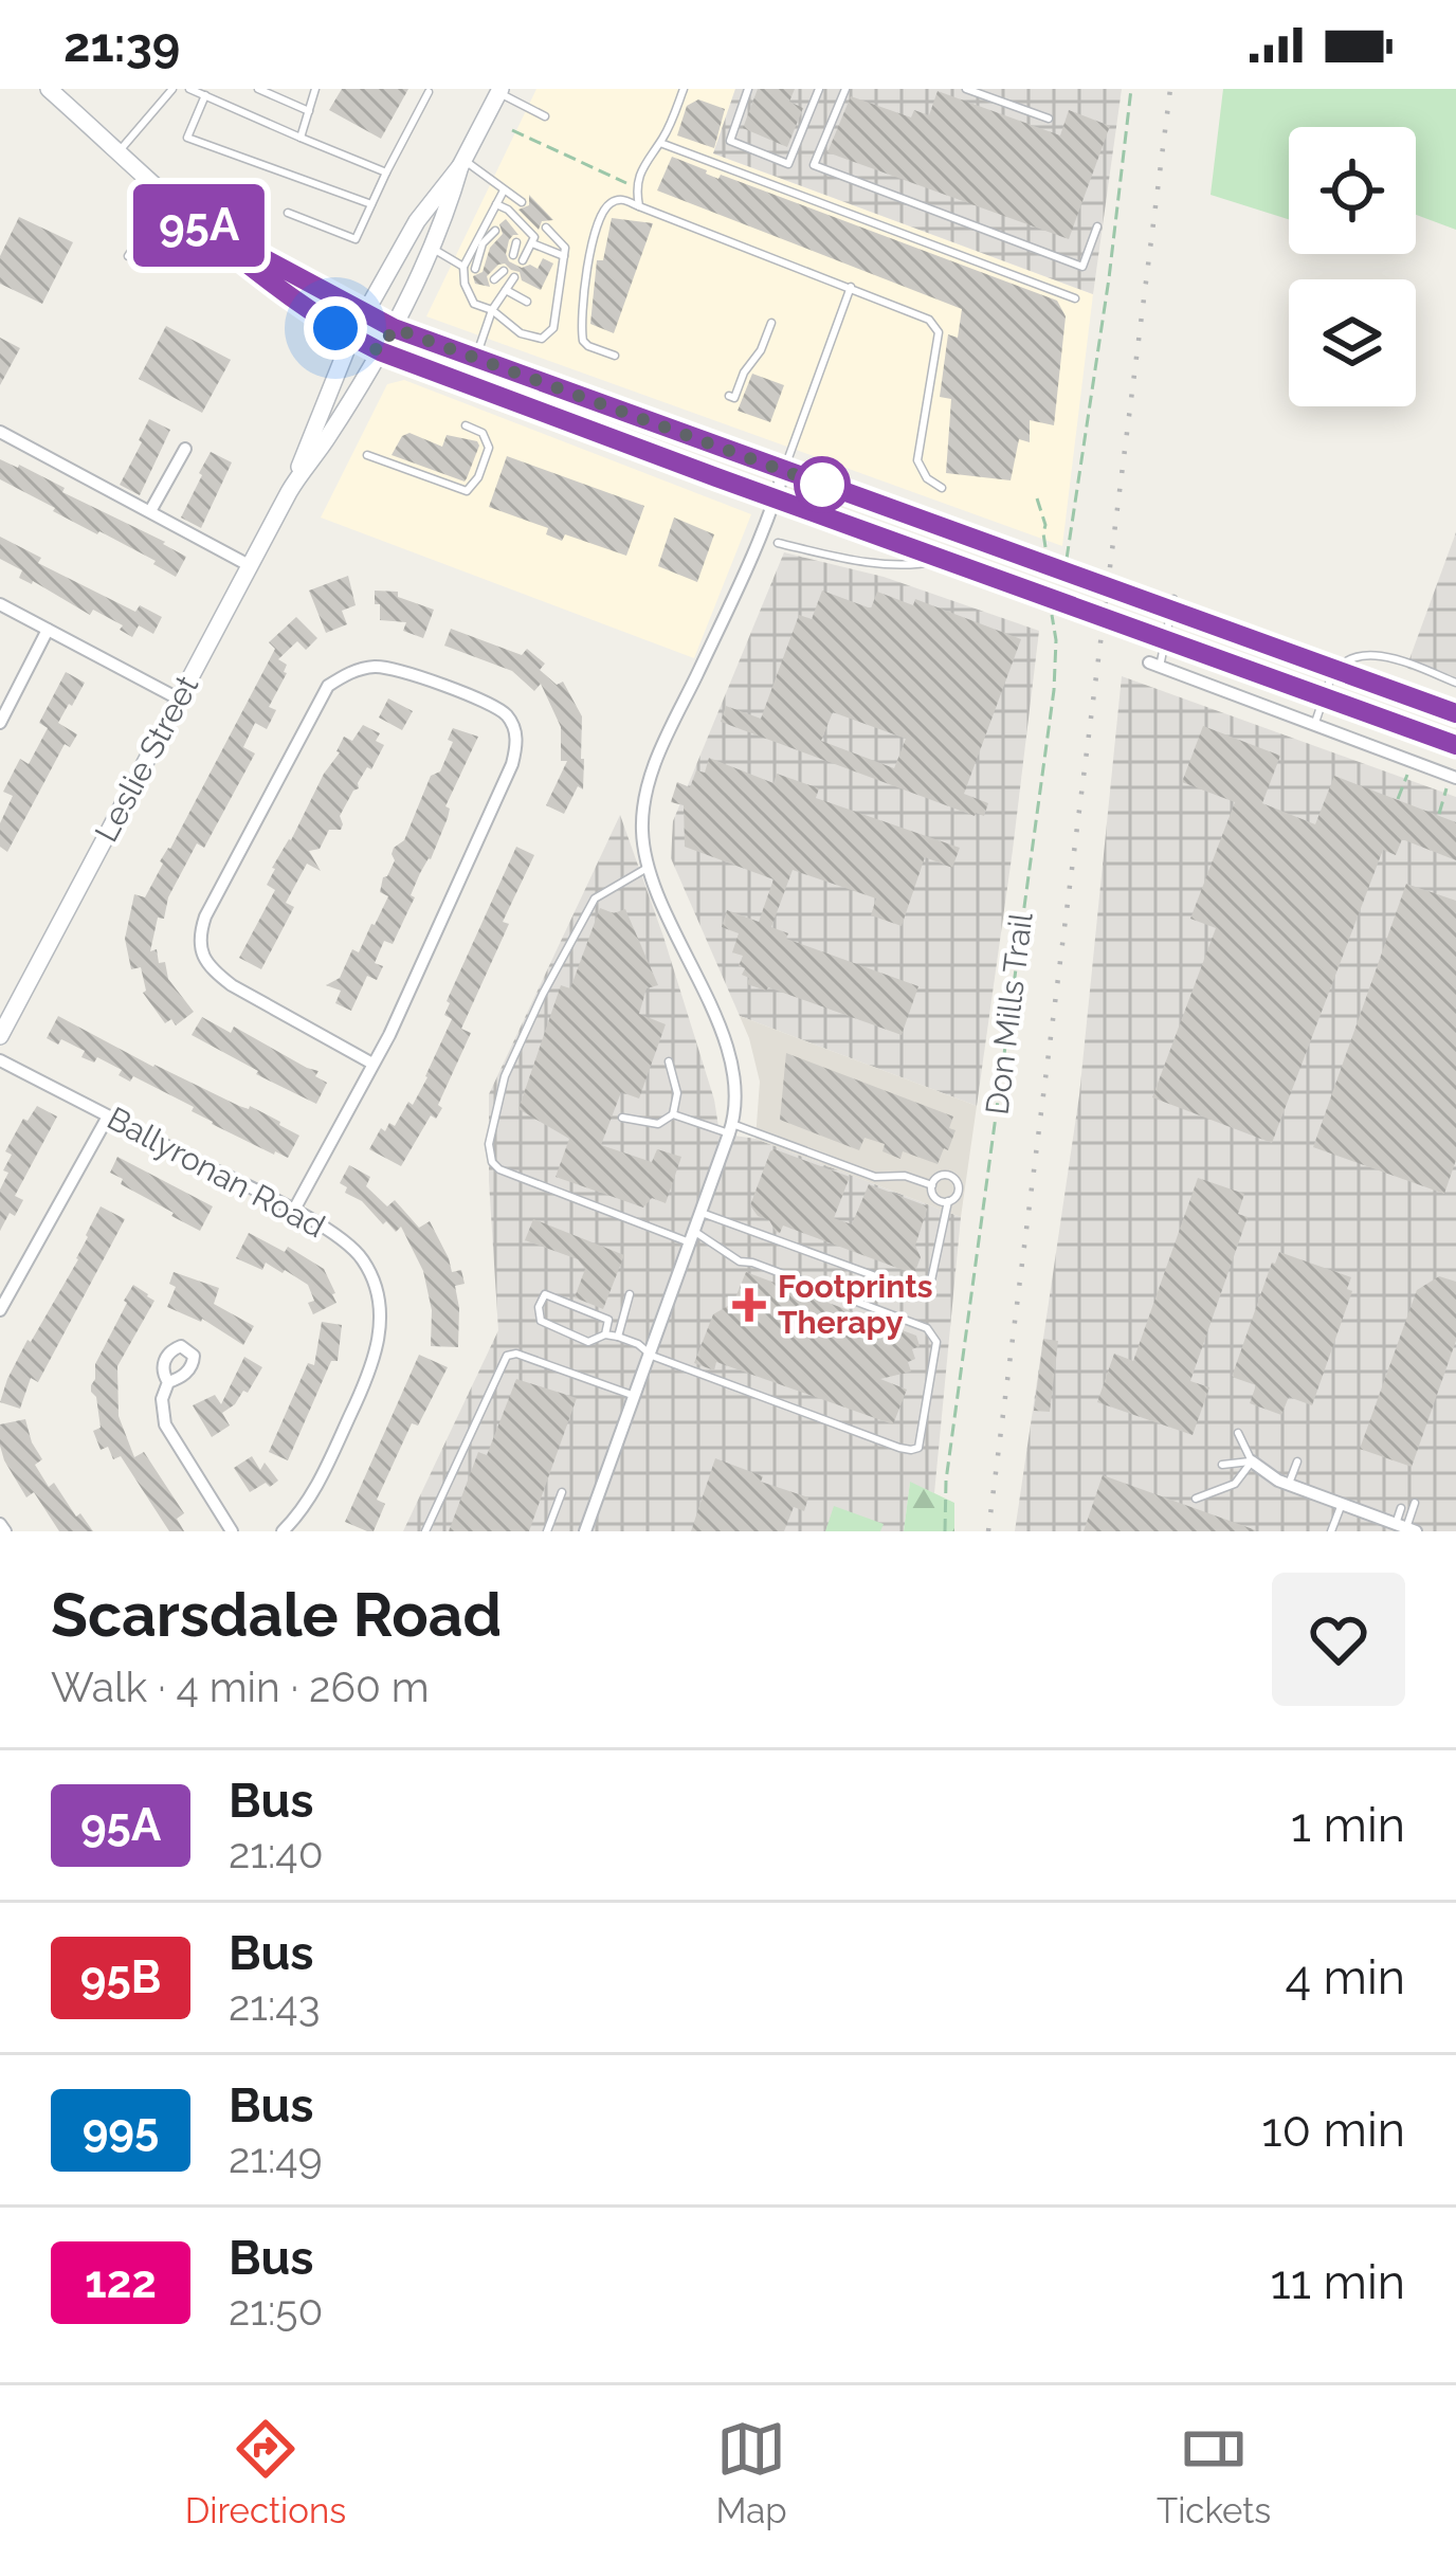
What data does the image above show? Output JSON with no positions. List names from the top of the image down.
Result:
{
  "streets": {
    "main road": ["Leslie Street"],
    "street": ["Ballyronan Road"],
    "path": ["Don Mills Trail"]
  },
  "places": {
    "health": ["Footprints Therapy"]
  },
  "lines": ["bus line 95A"],
  "page": {
    "status": "21:39",
    "on_map": "95A",
    "heading": ["Scarsdale Road", "Walk · 4 min · 260 m"],
    "list": [
      {
        "mark": "95A",
        "name": "Bus",
        "note": "21:40",
        "value": "1 min"
      },
      {
        "mark": "95B",
        "name": "Bus",
        "note": "21:43",
        "value": "4 min"
      },
      {
        "mark": "995",
        "name": "Bus",
        "note": "21:49",
        "value": "10 min"
      },
      {
        "mark": "122",
        "name": "Bus",
        "note": "21:50",
        "value": "11 min"
      }
    ],
    "tabs": ["Directions", "Map", "Tickets"]
  }
}
